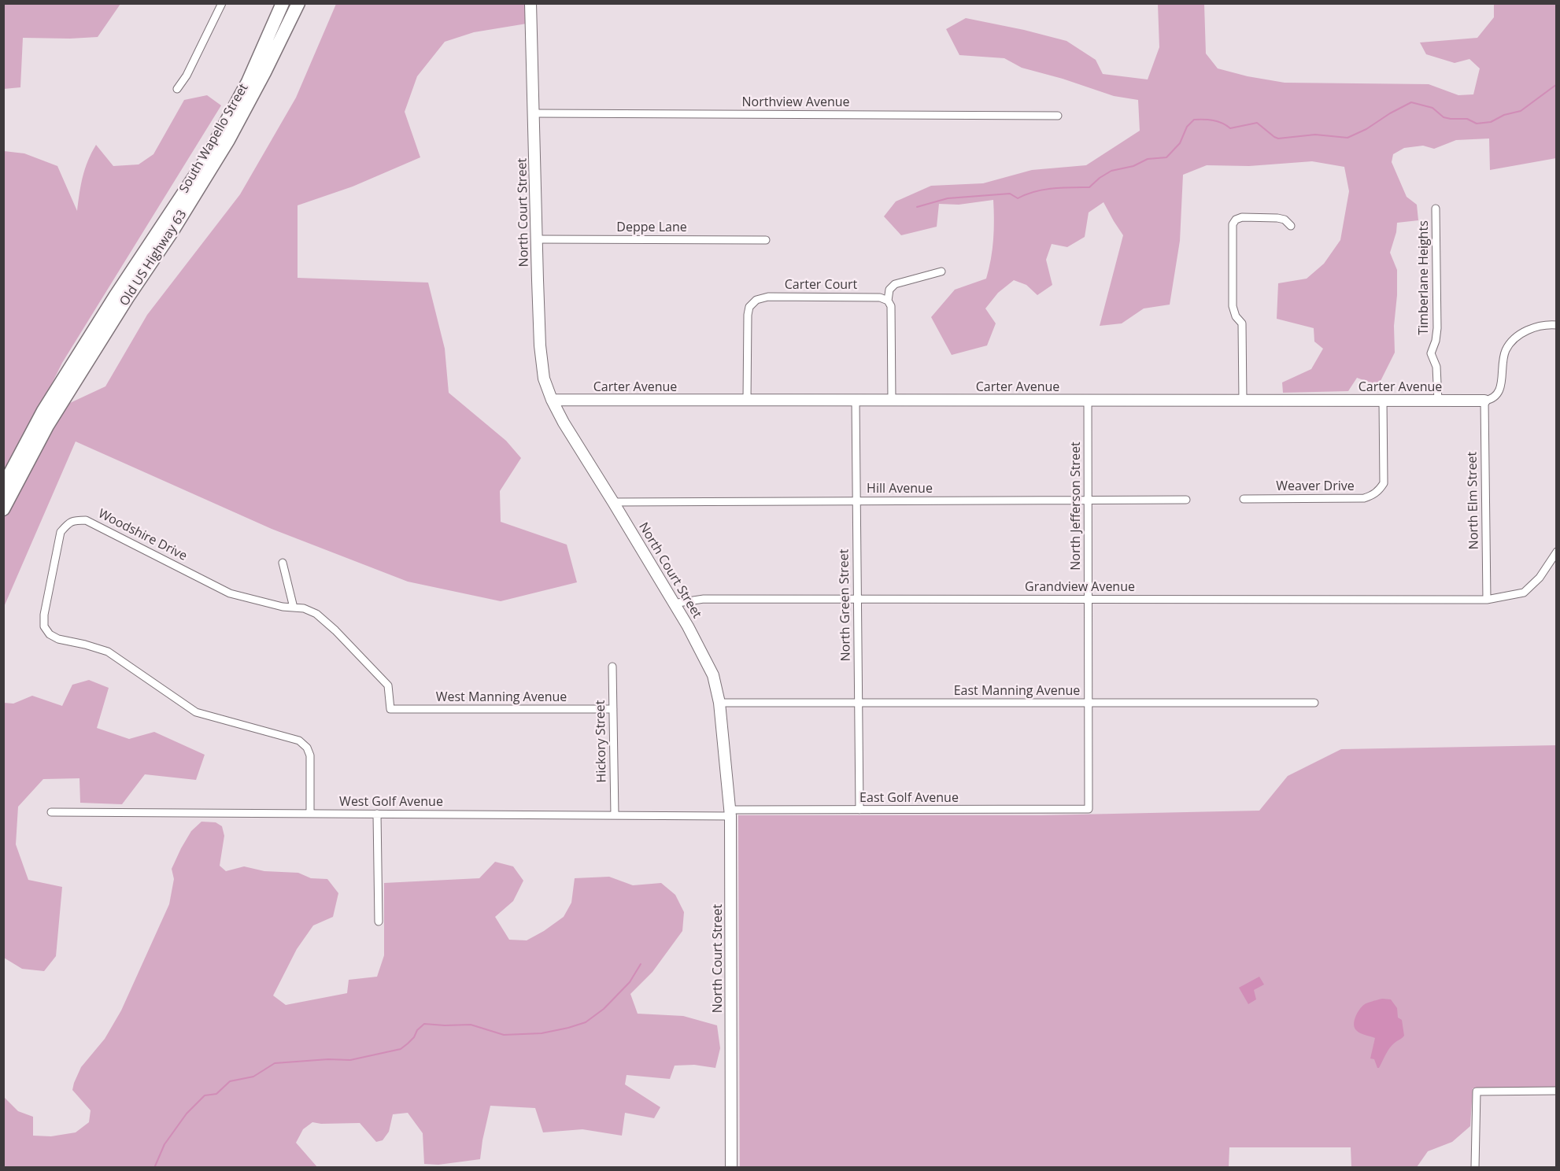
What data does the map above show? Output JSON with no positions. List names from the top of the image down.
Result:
{
  "streets": {
    "highway": ["South Wapello Street", "Old US Highway 63"],
    "main road": ["North Court Street", "Carter Avenue"],
    "street": [
      "Northview Avenue",
      "Deppe Lane",
      "Timberlane Heights",
      "Carter Court",
      "Weaver Drive",
      "Hill Avenue",
      "North Elm Street",
      "North Jefferson Street",
      "Woodshire Drive",
      "Grandview Avenue",
      "North Green Street",
      "East Manning Avenue",
      "West Manning Avenue",
      "Hickory Street",
      "East Golf Avenue",
      "West Golf Avenue"
    ]
  },
  "crossings": [
    ["Northview Avenue", "North Court Street"],
    ["North Court Street", "Deppe Lane"],
    ["North Court Street", "Carter Avenue"],
    ["North Court Street", "Hill Avenue"],
    ["North Court Street", "Grandview Avenue"],
    ["North Court Street", "East Manning Avenue"],
    ["North Court Street", "East Golf Avenue"],
    ["North Court Street", "West Golf Avenue"],
    ["Timberlane Heights", "Carter Avenue"],
    ["Carter Court", "Carter Avenue"],
    ["Carter Avenue", "Weaver Drive"],
    ["Carter Avenue", "North Elm Street"],
    ["Carter Avenue", "North Jefferson Street"],
    ["Carter Avenue", "North Green Street"],
    ["Hill Avenue", "North Jefferson Street"],
    ["Hill Avenue", "North Green Street"],
    ["North Elm Street", "Grandview Avenue"],
    ["North Jefferson Street", "Grandview Avenue"],
    ["North Jefferson Street", "East Manning Avenue"],
    ["North Jefferson Street", "East Golf Avenue"],
    ["Woodshire Drive", "West Manning Avenue"],
    ["Woodshire Drive", "West Golf Avenue"],
    ["Grandview Avenue", "North Green Street"],
    ["North Green Street", "East Manning Avenue"],
    ["North Green Street", "East Golf Avenue"],
    ["West Manning Avenue", "Hickory Street"],
    ["Hickory Street", "West Golf Avenue"],
    ["East Golf Avenue", "West Golf Avenue"]
  ]
}
